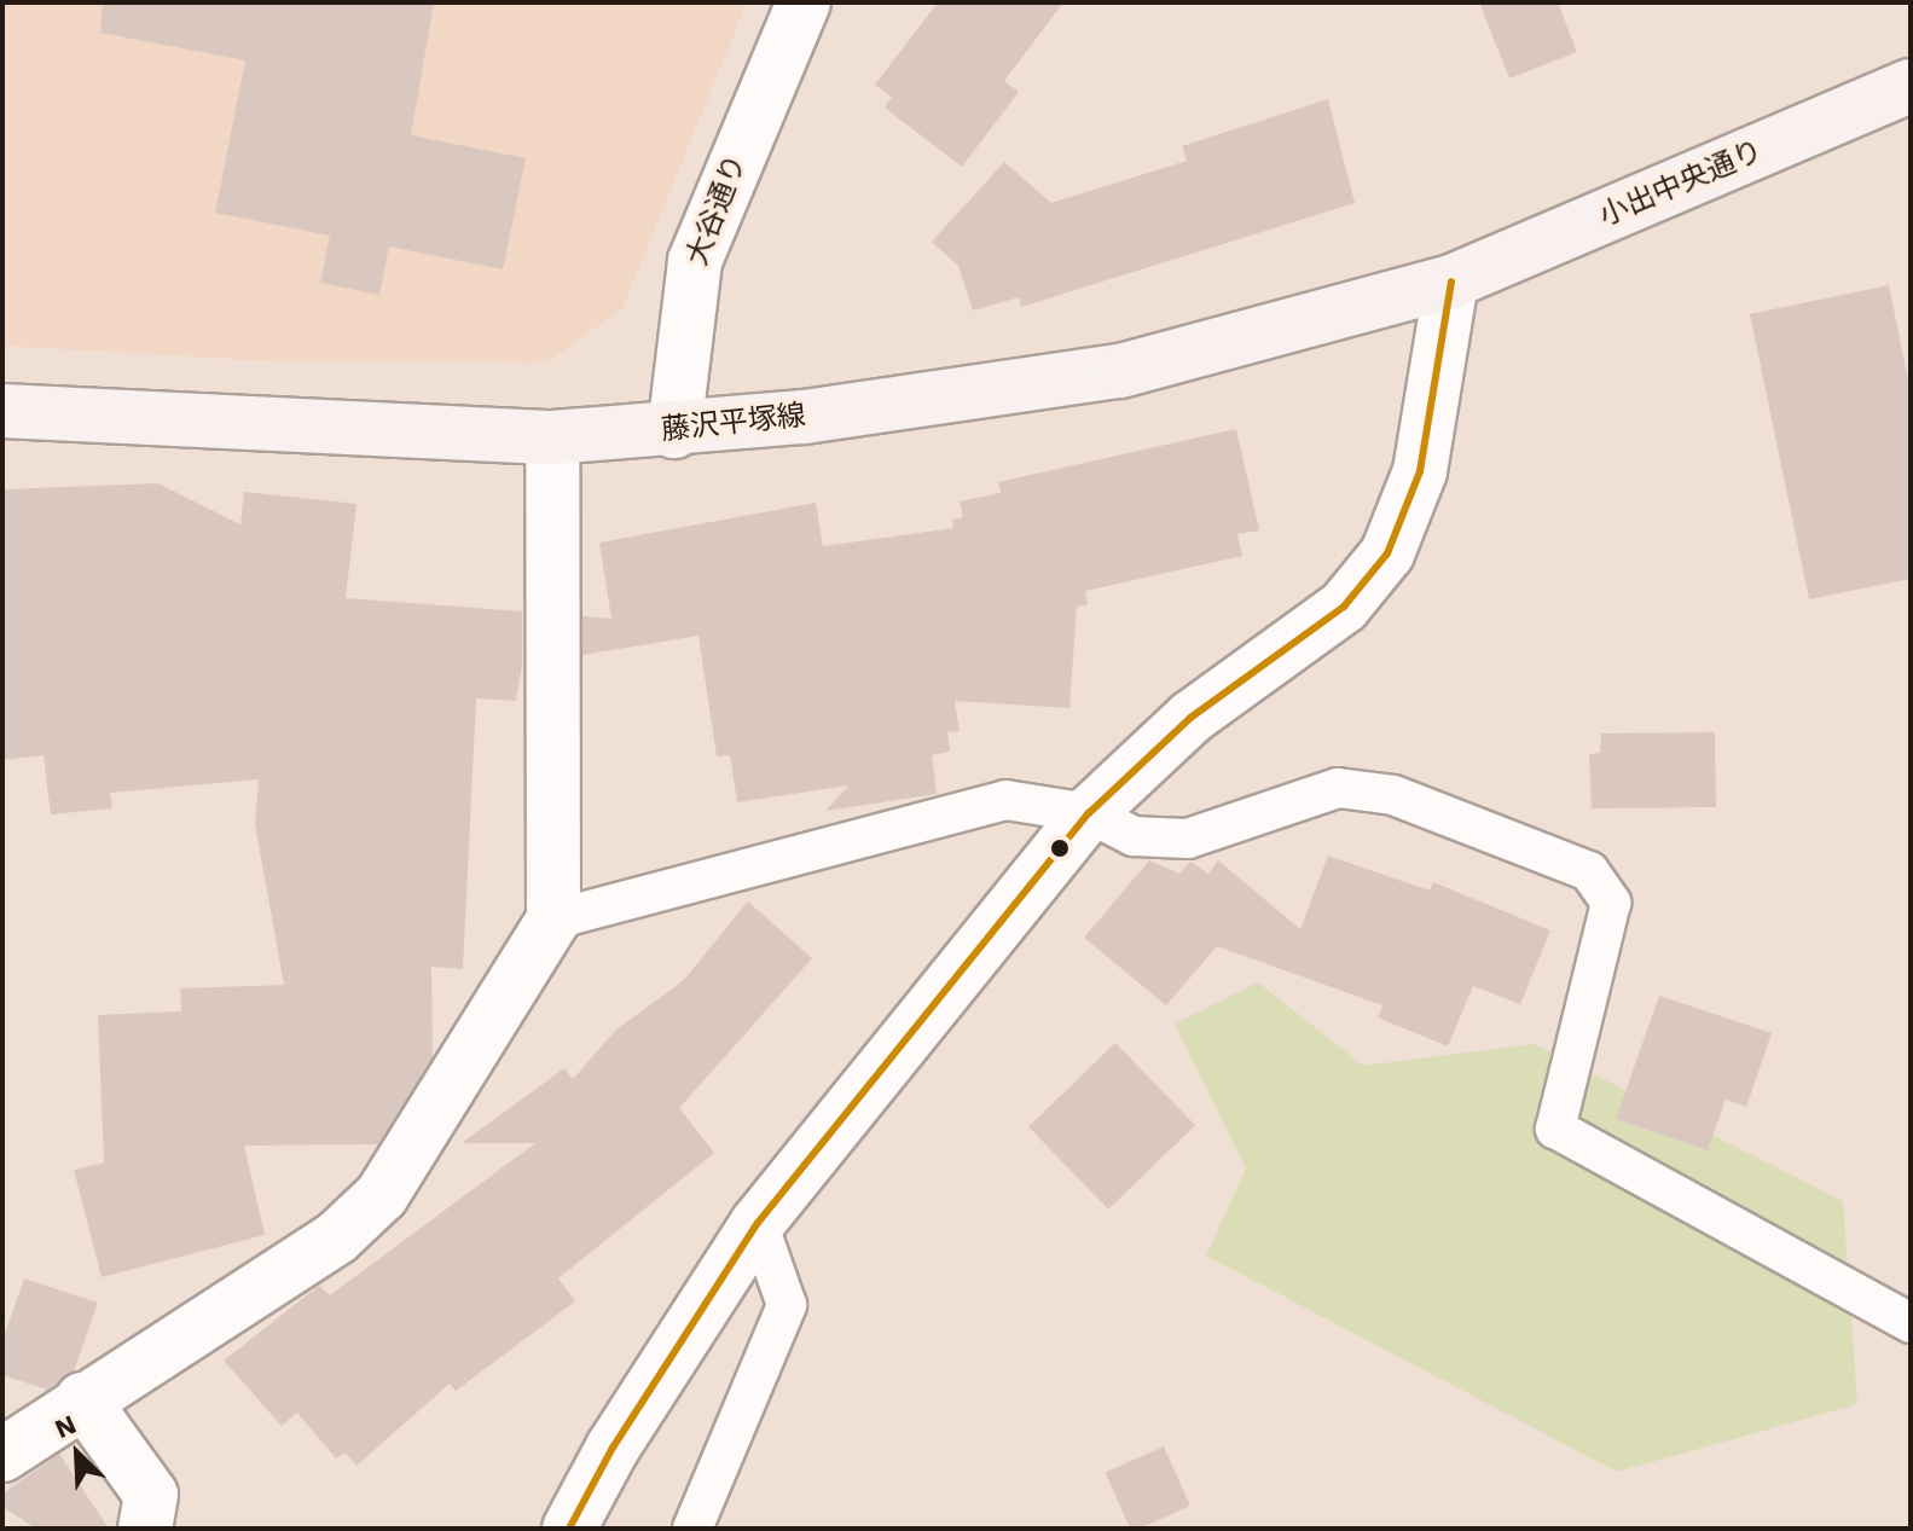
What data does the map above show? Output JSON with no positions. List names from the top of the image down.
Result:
{
  "streets": {
    "main road": ["小出中央通り", "藤沢平塚線"],
    "street": ["大谷通り"]
  },
  "crossings": [
    ["小出中央通り", "藤沢平塚線"],
    ["大谷通り", "藤沢平塚線"]
  ],
  "north": "top left"
}
